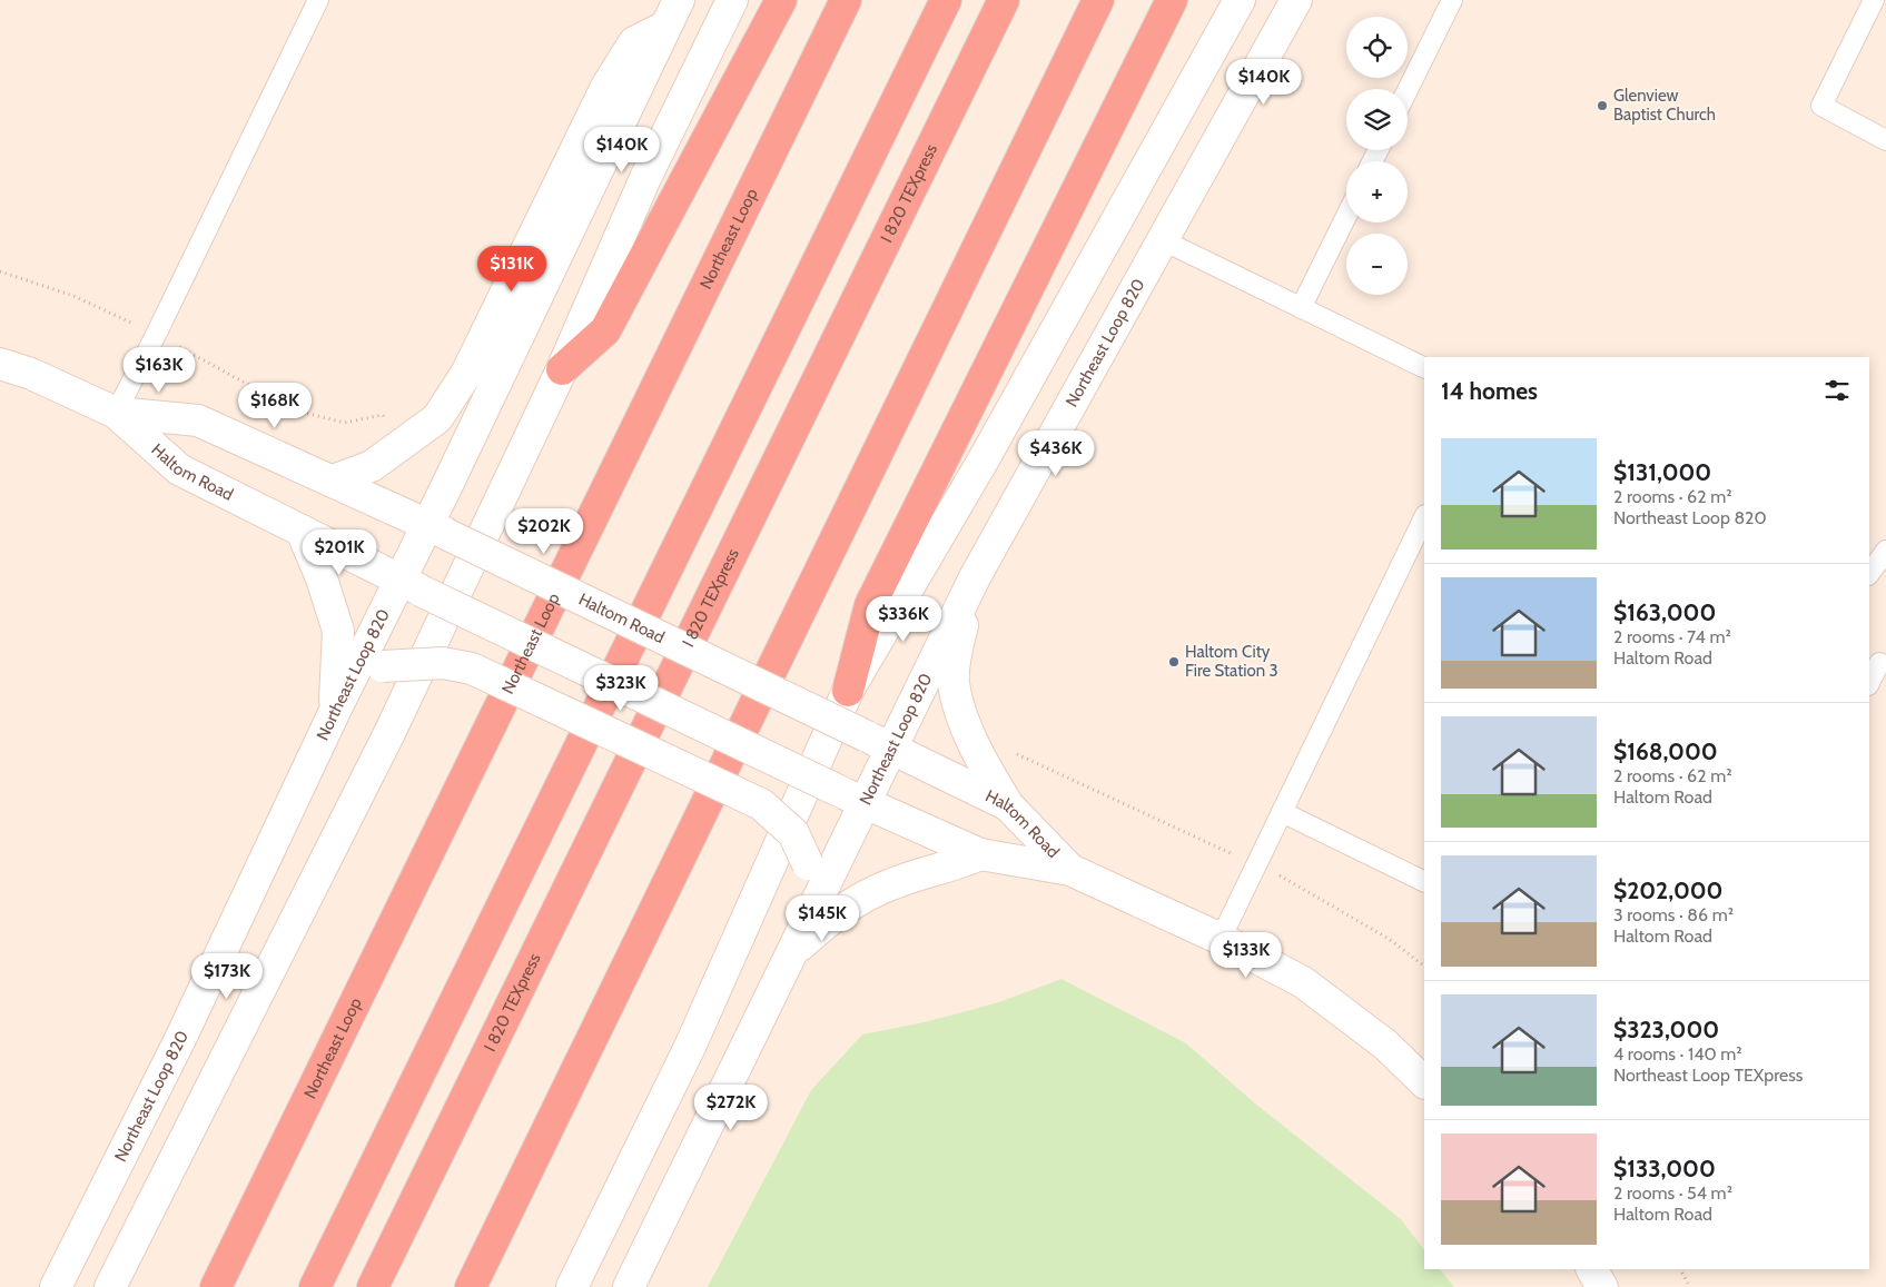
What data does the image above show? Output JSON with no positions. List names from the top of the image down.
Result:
{
  "streets": {
    "highway": ["I 820 TEXpress", "Northeast Loop"],
    "main road": ["Northeast Loop 820", "Haltom Road"]
  },
  "crossings": [
    ["Northeast Loop 820", "Haltom Road"]
  ],
  "places": ["Glenview Baptist Church", "Haltom City Fire Station 3"],
  "page": {
    "map_buttons": ["+", "−"],
    "price": [
      "$140K",
      "$140K",
      "$131K",
      "$163K",
      "$168K",
      "$436K",
      "$202K",
      "$201K",
      "$336K",
      "$323K",
      "$145K",
      "$133K",
      "$173K",
      "$272K"
    ],
    "heading": "14 homes",
    "list": [
      {
        "name": "$131,000",
        "note": "2 rooms · 62 m² · Northeast Loop 820"
      },
      {
        "name": "$163,000",
        "note": "2 rooms · 74 m² · Haltom Road"
      },
      {
        "name": "$168,000",
        "note": "2 rooms · 62 m² · Haltom Road"
      },
      {
        "name": "$202,000",
        "note": "3 rooms · 86 m² · Haltom Road"
      },
      {
        "name": "$323,000",
        "note": "4 rooms · 140 m² · Northeast Loop TEXpress"
      },
      {
        "name": "$133,000",
        "note": "2 rooms · 54 m² · Haltom Road"
      }
    ]
  }
}
